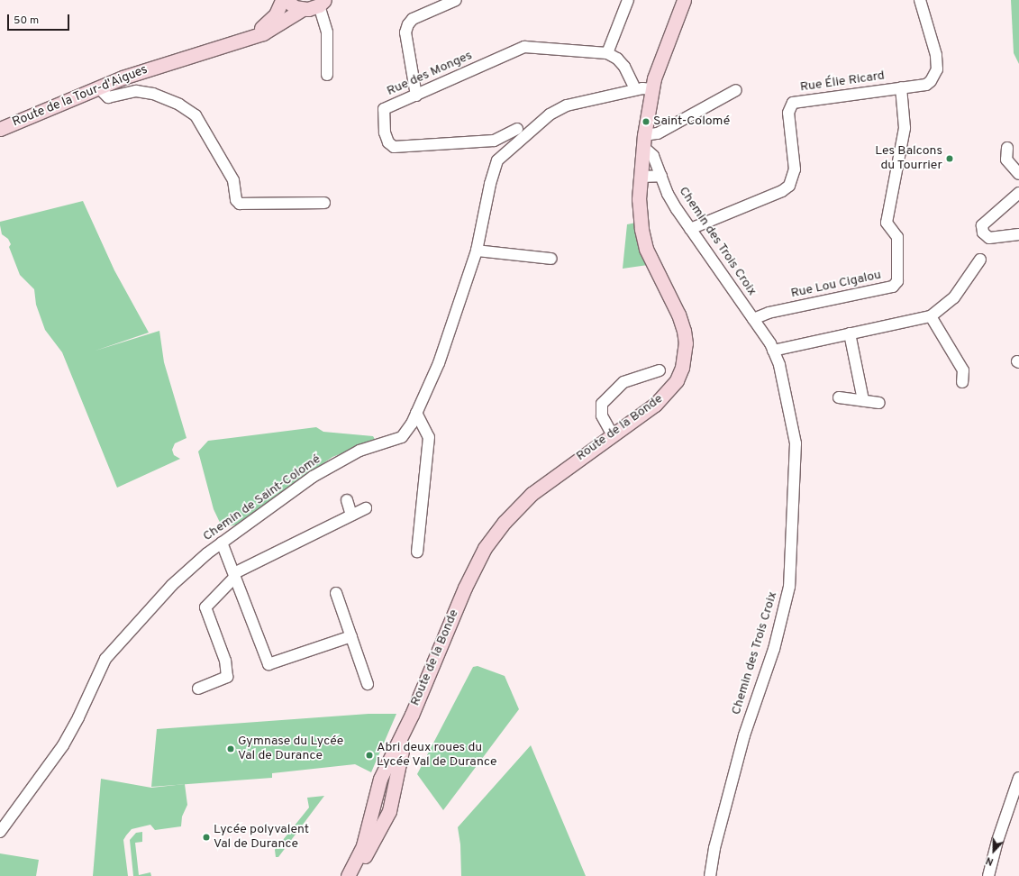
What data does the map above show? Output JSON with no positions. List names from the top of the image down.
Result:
{
  "streets": {
    "main road": ["Route de la Tour-d'Aigues", "Route de la Bonde"],
    "street": [
      "Rue des Monges",
      "Rue Élie Ricard",
      "Chemin des Trois Croix",
      "Rue Lou Cigalou",
      "Chemin de Saint-Colomé"
    ]
  },
  "crossings": [
    ["Rue Élie Ricard", "Chemin des Trois Croix"],
    ["Rue Élie Ricard", "Rue Lou Cigalou"],
    ["Chemin des Trois Croix", "Rue Lou Cigalou"],
    ["Chemin des Trois Croix", "Route de la Bonde"],
    ["Route de la Bonde", "Chemin de Saint-Colomé"]
  ],
  "places": [
    "Saint-Colomé",
    "Les Balcons du Tourrier",
    "Gymnase du Lycée Val de Durance",
    "Abri deux roues du Lycée Val de Durance",
    "Lycée polyvalent Val de Durance"
  ],
  "scale_bar": "50 m",
  "north": "bottom"
}
